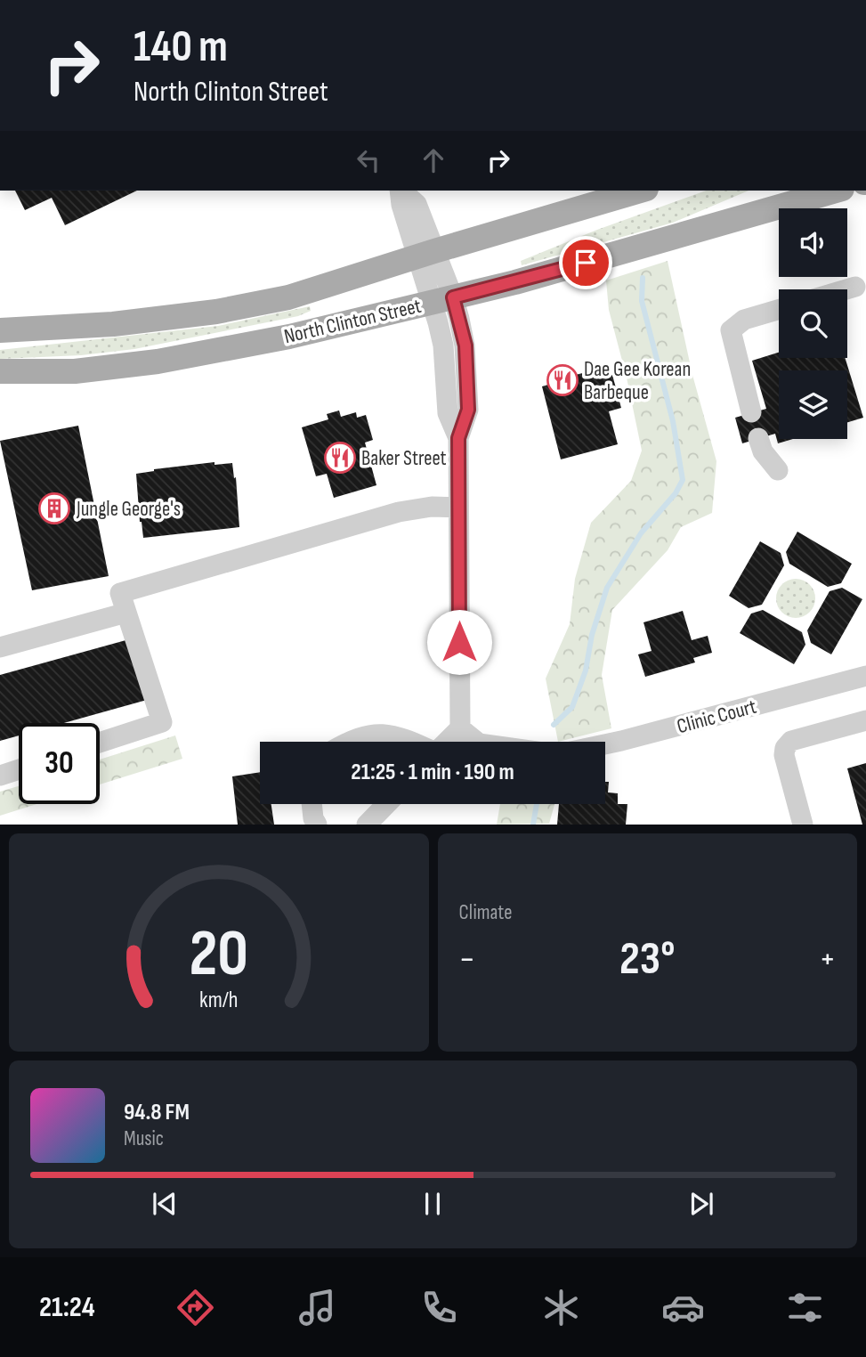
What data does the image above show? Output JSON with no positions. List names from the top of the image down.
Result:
{
  "streets": {
    "main road": ["North Clinton Street"],
    "street": ["Clinic Court"]
  },
  "places": {
    "restaurant": ["Dae Gee Korean Barbeque", "Baker Street"],
    "building": ["Jungle George's"]
  },
  "page": {
    "turn": ["140 m", "North Clinton Street"],
    "limit": "30",
    "trip": "21:25 · 1 min · 190 m",
    "tile": "Climate",
    "heat": ["−", "23°", "+"],
    "song": ["94.8 FM", "Music"],
    "tabs": "21:24",
    "gauge": ["20", "km/h"]
  }
}
